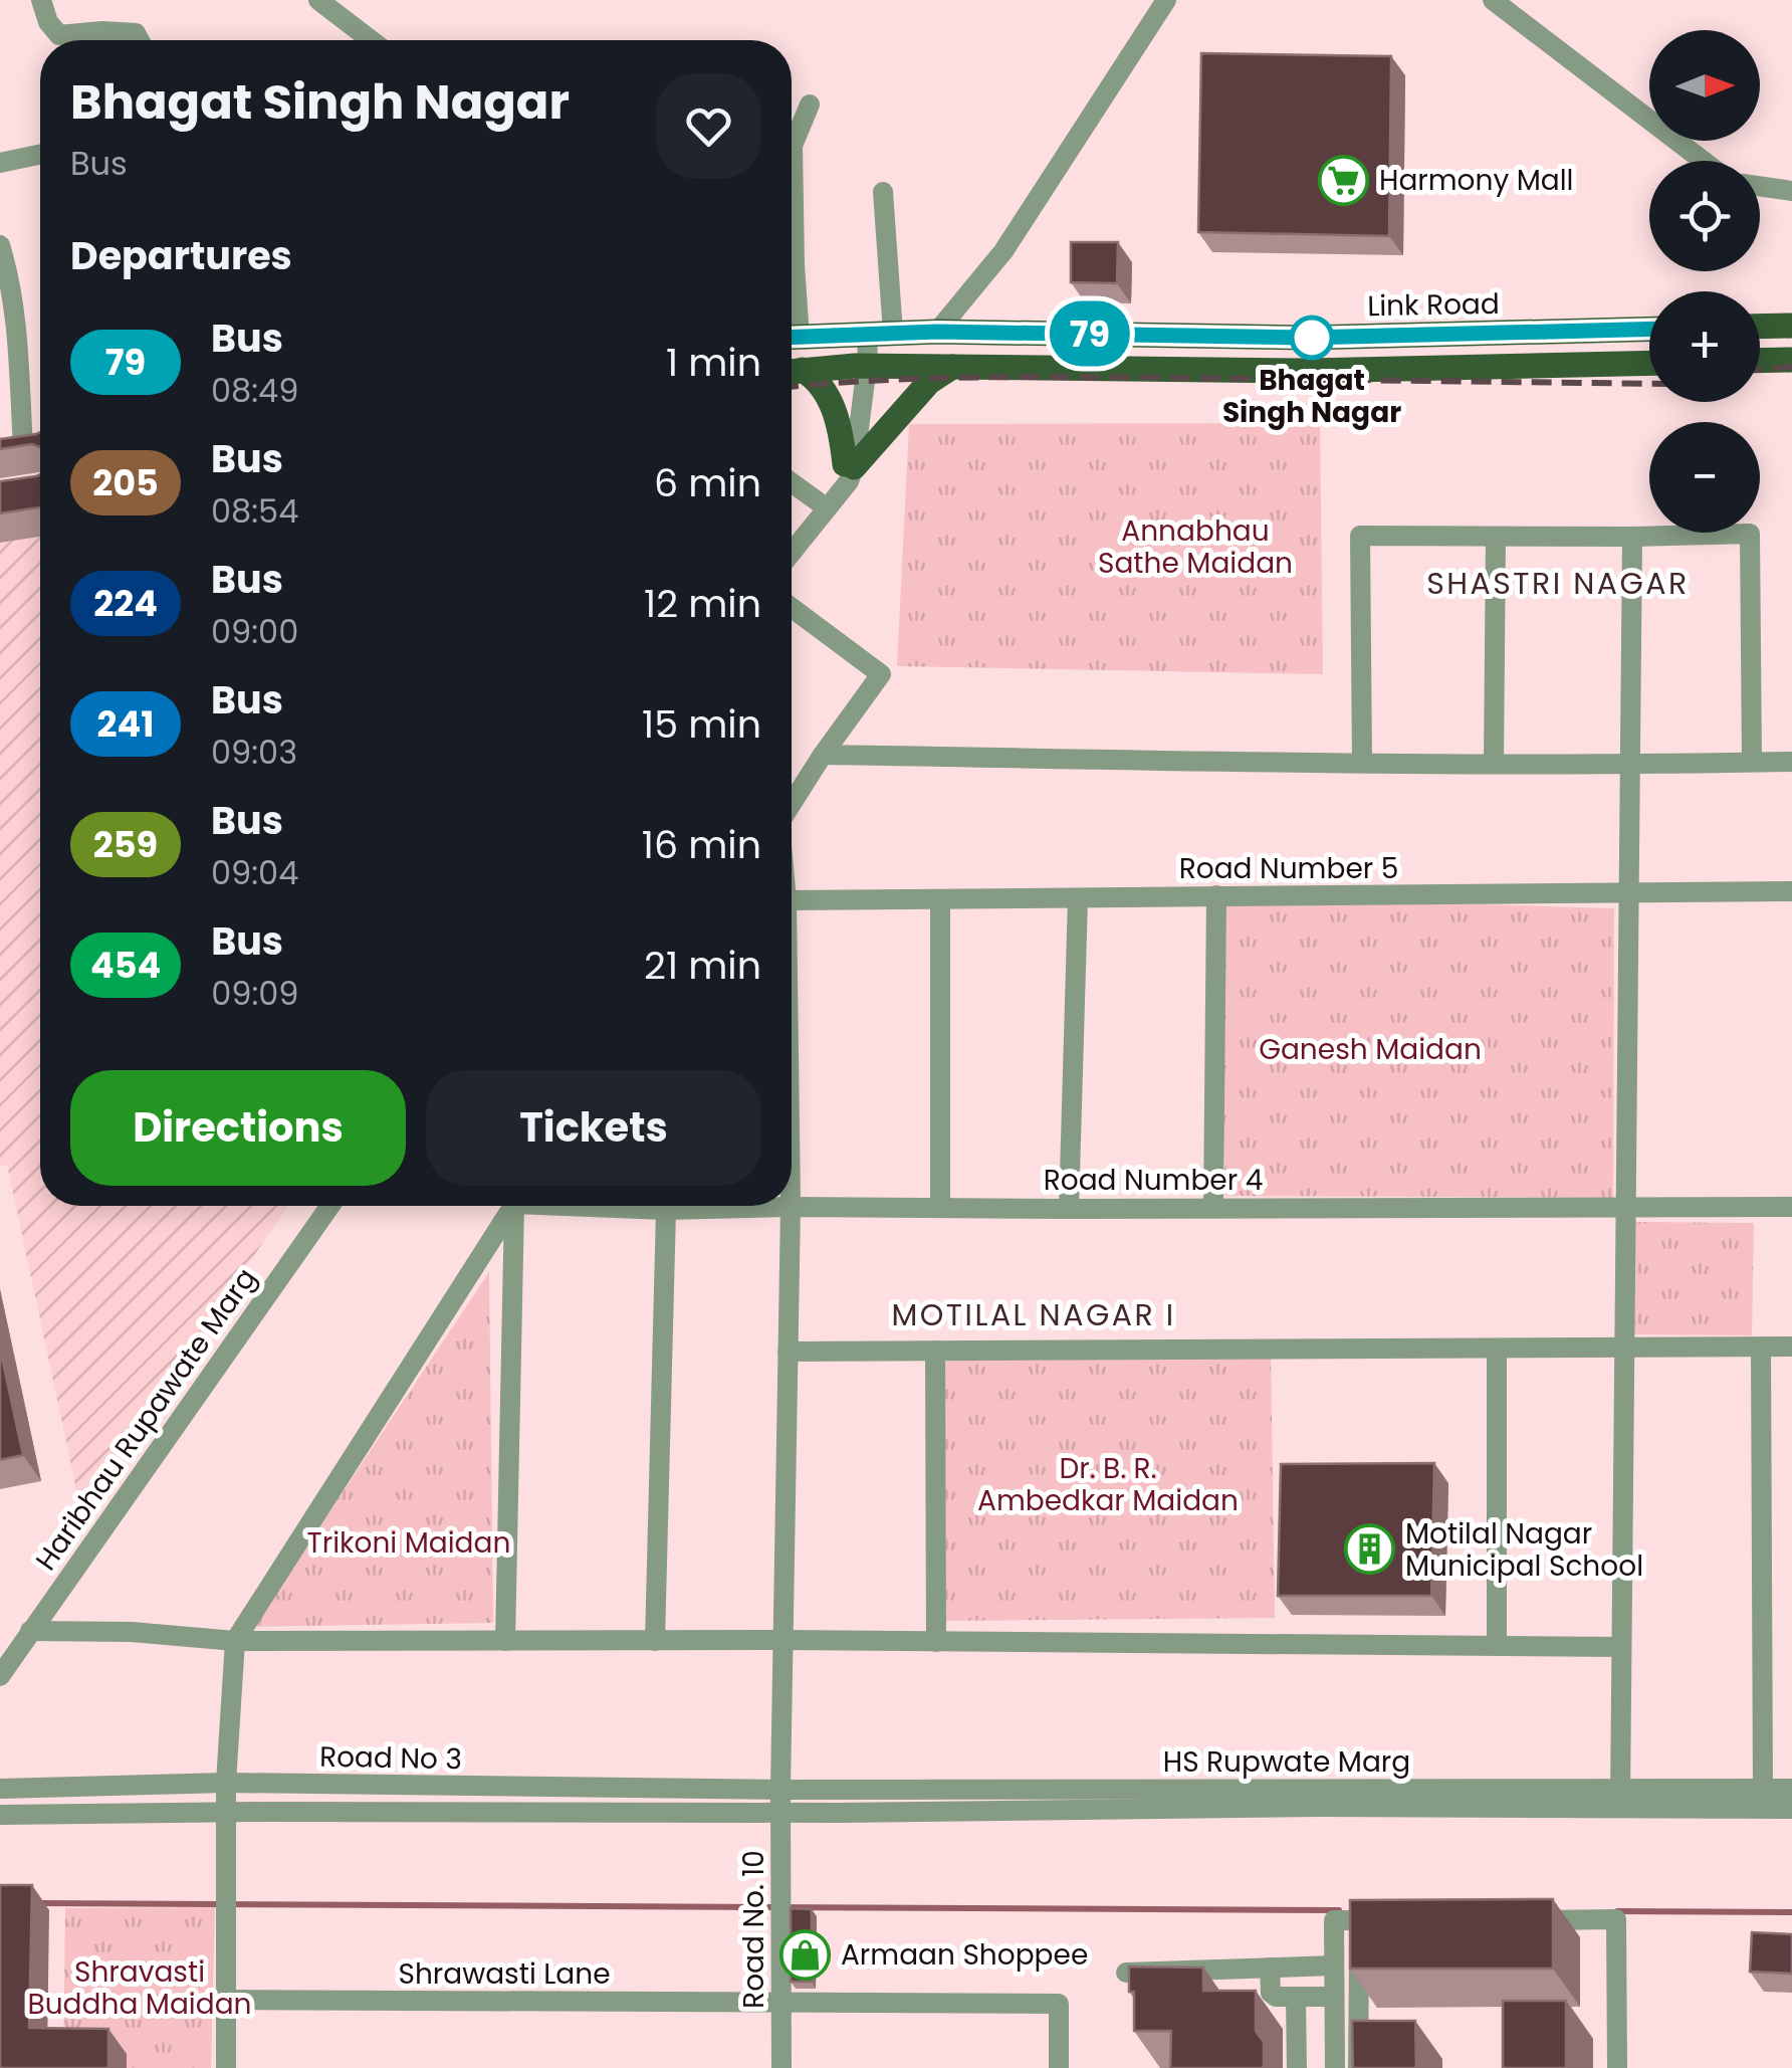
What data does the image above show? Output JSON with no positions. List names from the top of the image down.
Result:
{
  "streets": {
    "main road": ["Link Road"],
    "street": [
      "Road Number 5",
      "Road Number 4",
      "Haribhau Rupawate Marg",
      "Road No 3",
      "HS Rupwate Marg",
      "Road No. 10",
      "Shrawasti Lane"
    ]
  },
  "crossings": [
    ["Road Number 4", "Road No. 10"],
    ["Road No 3", "HS Rupwate Marg"],
    ["Road No 3", "Road No. 10"],
    ["HS Rupwate Marg", "Road No. 10"],
    ["Road No. 10", "Shrawasti Lane"]
  ],
  "districts": ["SHASTRI NAGAR", "MOTILAL NAGAR I"],
  "parks": [
    "Annabhau Sathe Maidan",
    "Ganesh Maidan",
    "Dr. B. R. Ambedkar Maidan",
    "Trikoni Maidan",
    "Shravasti Buddha Maidan"
  ],
  "places": {
    "supermarket": ["Harmony Mall"],
    "other": ["Bhagat Singh Nagar"],
    "building": ["Motilal Nagar Municipal School"],
    "shop": ["Armaan Shoppee"]
  },
  "lines": ["bus line 79"],
  "north": "right",
  "page": {
    "on_map": "79",
    "map_buttons": ["+", "−"],
    "heading": [
      ["Bhagat Singh Nagar", "Bus"],
      "Departures"
    ],
    "list": [
      {
        "mark": "79",
        "name": "Bus",
        "note": "08:49",
        "value": "1 min"
      },
      {
        "mark": "205",
        "name": "Bus",
        "note": "08:54",
        "value": "6 min"
      },
      {
        "mark": "224",
        "name": "Bus",
        "note": "09:00",
        "value": "12 min"
      },
      {
        "mark": "241",
        "name": "Bus",
        "note": "09:03",
        "value": "15 min"
      },
      {
        "mark": "259",
        "name": "Bus",
        "note": "09:04",
        "value": "16 min"
      },
      {
        "mark": "454",
        "name": "Bus",
        "note": "09:09",
        "value": "21 min"
      }
    ],
    "buttons": ["Directions", "Tickets"]
  }
}
